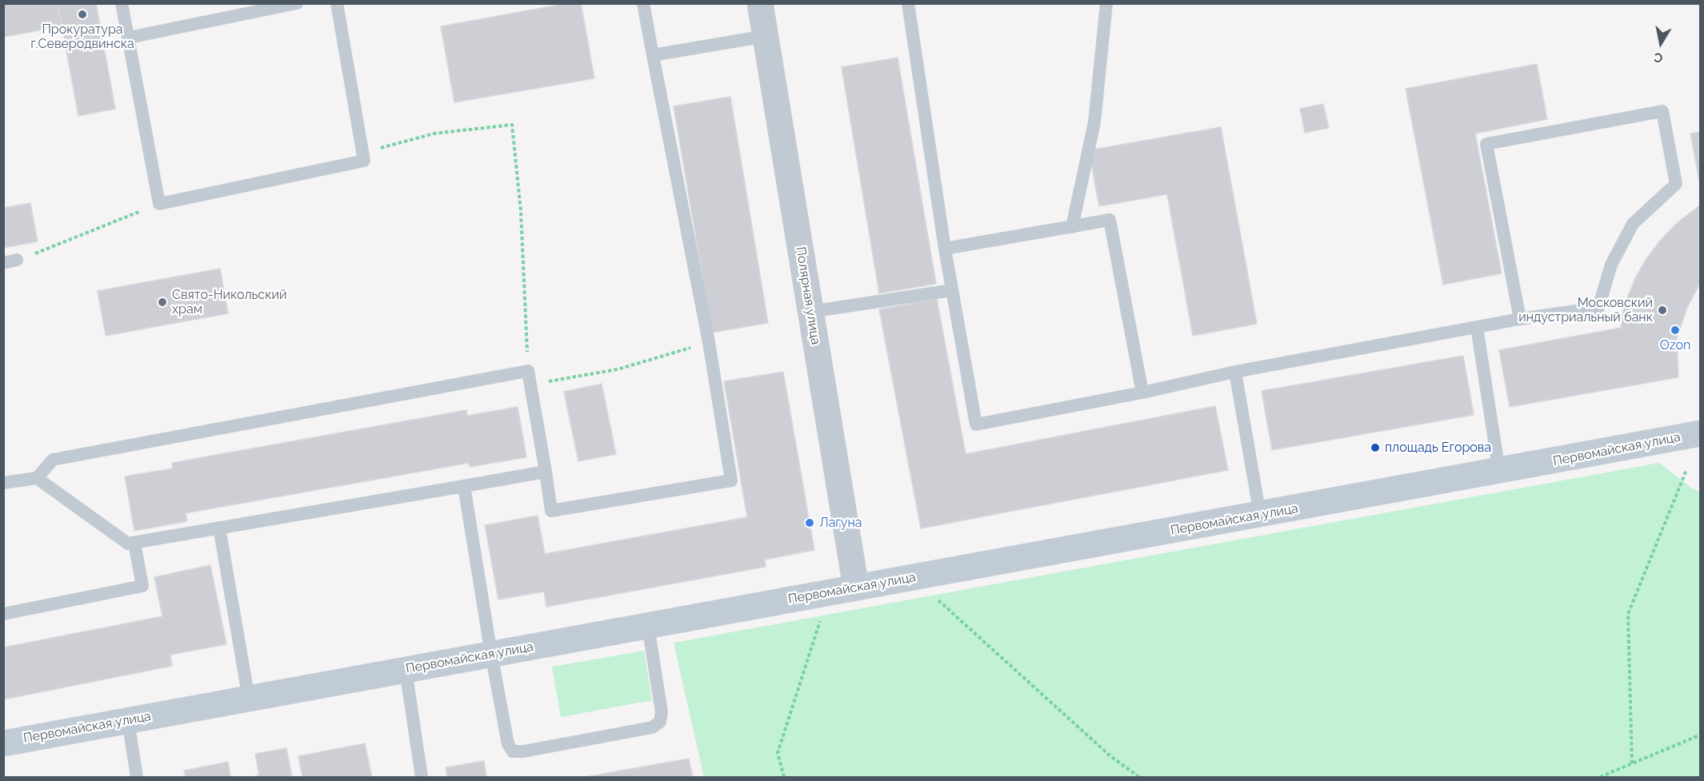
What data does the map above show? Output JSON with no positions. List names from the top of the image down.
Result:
{
  "streets": {
    "street": ["Полярная улица", "Первомайская улица"]
  },
  "crossings": [
    ["Полярная улица", "Первомайская улица"]
  ],
  "places": [
    "Прокуратура г.Северодвинска",
    "Свято-Никольский храм",
    "Московский индустриальный банк",
    "Ozon",
    "площадь Егорова",
    "Лагуна"
  ],
  "north": "bottom"
}
